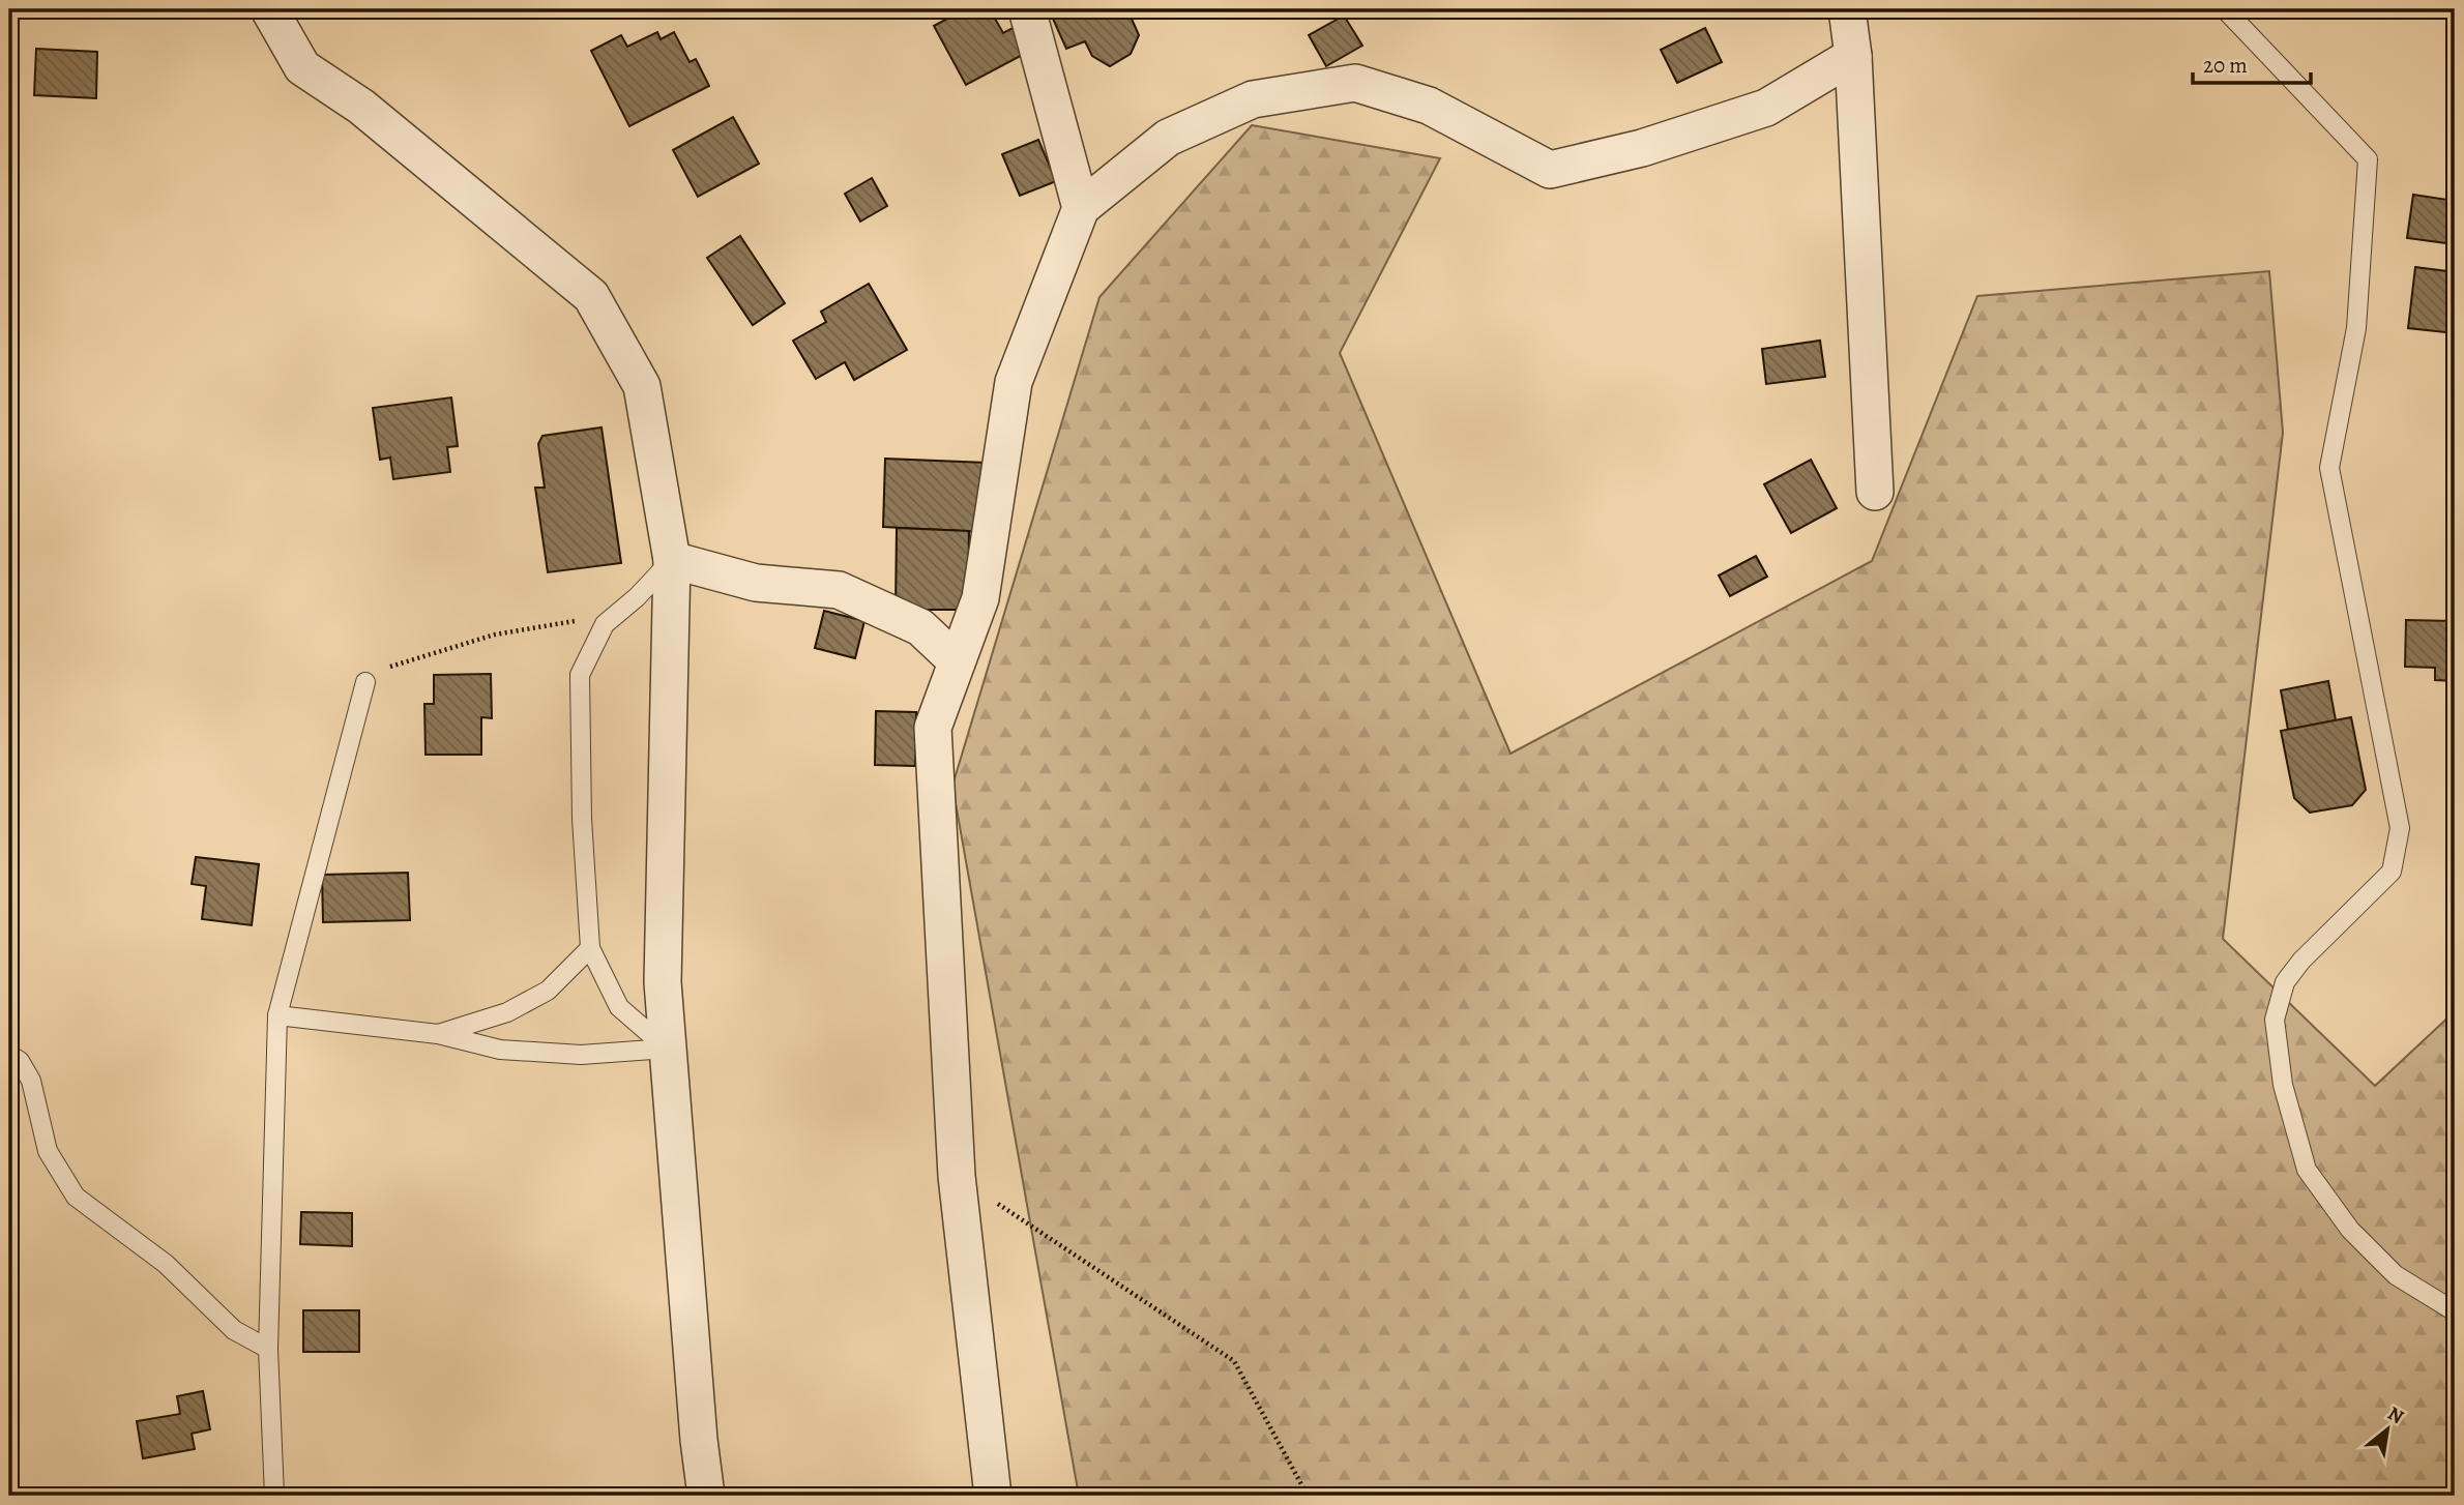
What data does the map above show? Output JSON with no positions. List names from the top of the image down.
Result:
{
  "scale_bar": "20 m",
  "north": "top right"
}
